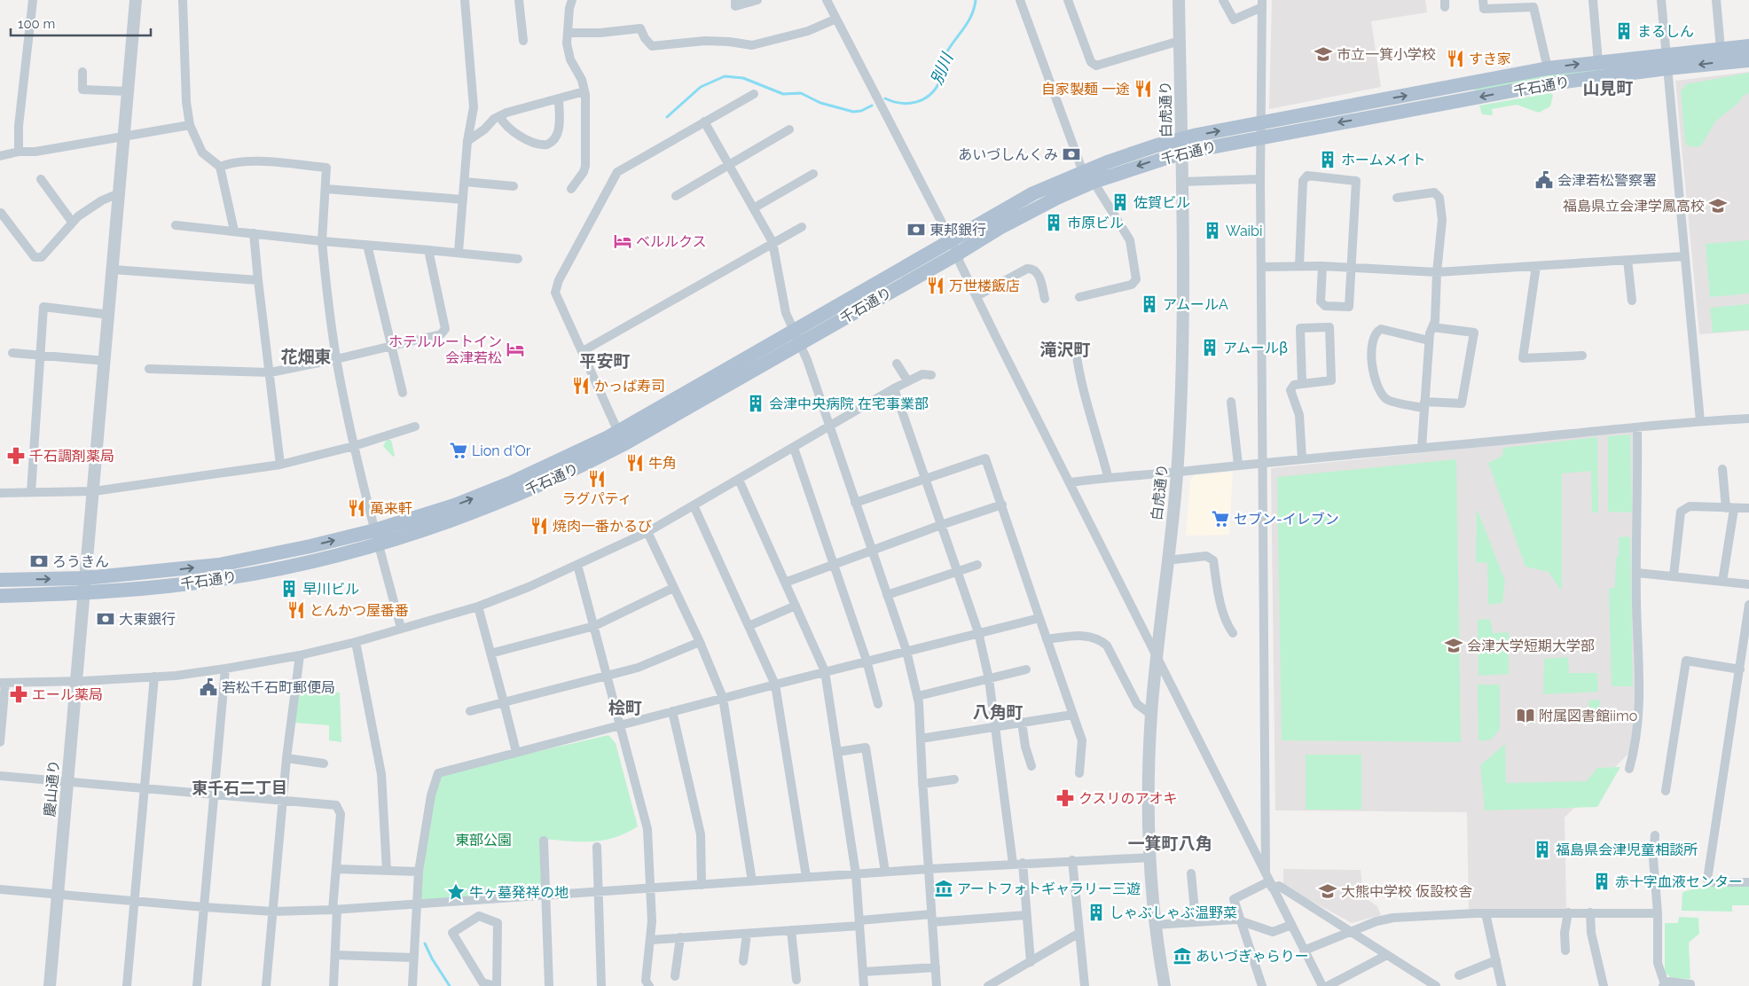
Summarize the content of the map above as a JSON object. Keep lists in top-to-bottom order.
{
  "streets": {
    "main road": ["千石通り"],
    "street": ["白虎通り", "慶山通り"]
  },
  "crossings": [
    ["千石通り", "白虎通り"],
    ["千石通り", "慶山通り"]
  ],
  "districts": [
    "山見町",
    "滝沢町",
    "花畑東",
    "平安町",
    "桧町",
    "八角町",
    "東千石二丁目",
    "一箕町八角"
  ],
  "water": ["別川"],
  "parks": ["東部公園"],
  "places": {
    "building": [
      "まるしん",
      "ホームメイト",
      "佐賀ビル",
      "市原ビル",
      "Waibi",
      "アムールA",
      "アムールβ",
      "会津中央病院 在宅事業部",
      "早川ビル",
      "福島県会津児童相談所",
      "赤十字血液センター",
      "しゃぶしゃぶ温野菜"
    ],
    "school or university": [
      "市立一箕小学校",
      "福島県立会津学鳳高校",
      "会津大学短期大学部",
      "大熊中学校 仮設校舎"
    ],
    "restaurant": [
      "すき家",
      "自家製麺 一途",
      "万世楼飯店",
      "かっぱ寿司",
      "牛角",
      "ラグパティ",
      "萬来軒",
      "焼肉一番かるび",
      "とんかつ屋番番"
    ],
    "bank": [
      "あいづしんくみ",
      "東邦銀行",
      "ろうきん",
      "大東銀行"
    ],
    "public building": ["会津若松警察署", "若松千石町郵便局"],
    "hotel": ["ベルルクス", "ホテルルートイン 会津若松"],
    "supermarket": ["Lion d'Or", "セブン-イレブン"],
    "pharmacy": ["千石調剤薬局", "エール薬局", "クスリのアオキ"],
    "library": ["附属図書館iimo"],
    "museum": ["アートフォトギャラリー三遊", "あいづぎゃらりー"],
    "place": ["牛ヶ墓発祥の地"]
  },
  "scale_bar": "100 m"
}
